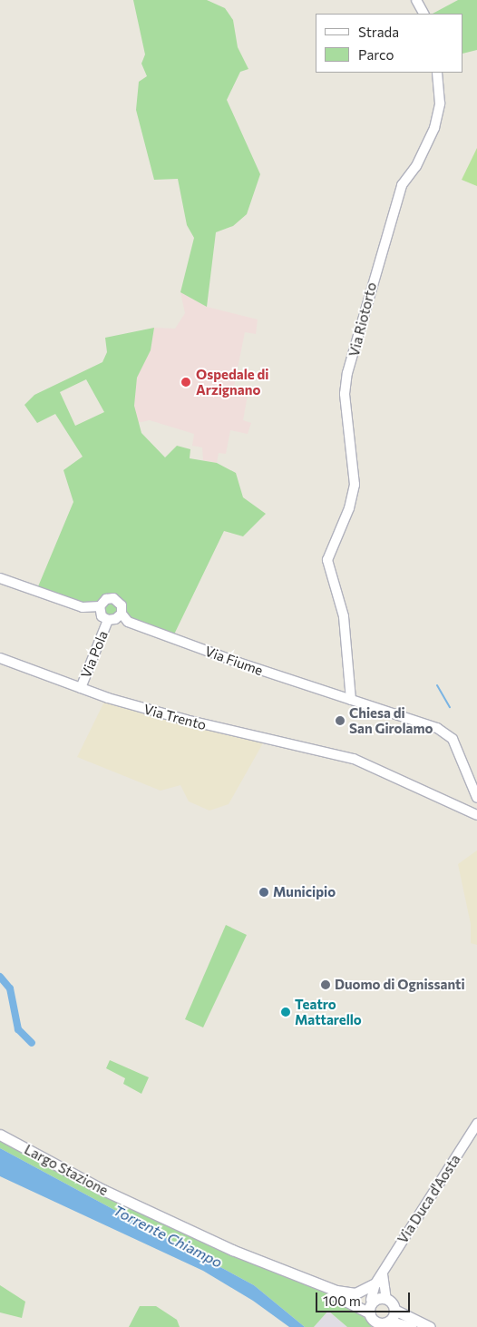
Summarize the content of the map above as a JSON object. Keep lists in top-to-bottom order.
{
  "streets": {
    "main road": ["Largo Stazione"],
    "street": [
      "Via Riotorto",
      "Via Pola",
      "Via Fiume",
      "Via Trento",
      "Via Duca d'Aosta"
    ]
  },
  "crossings": [
    ["Via Riotorto", "Via Fiume"],
    ["Via Pola", "Via Fiume"],
    ["Via Pola", "Via Trento"],
    ["Largo Stazione", "Via Duca d'Aosta"]
  ],
  "water": ["Torrente Chiampo"],
  "places": [
    "Ospedale di Arzignano",
    "Chiesa di San Girolamo",
    "Municipio",
    "Duomo di Ognissanti",
    "Teatro Mattarello"
  ],
  "legend": ["Strada", "Parco"],
  "scale_bar": "100 m"
}
